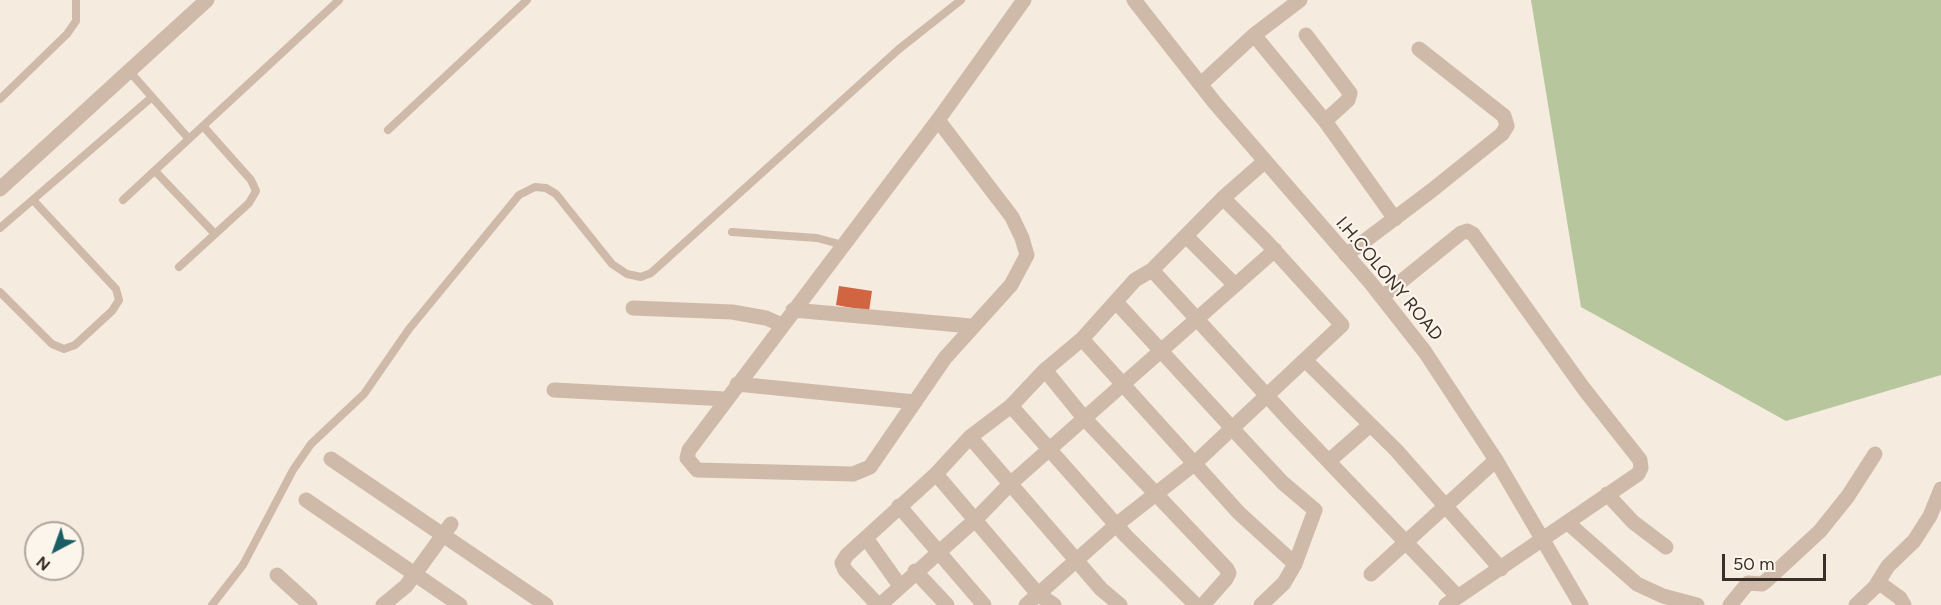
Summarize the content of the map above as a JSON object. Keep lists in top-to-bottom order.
{
  "streets": {
    "street": ["I.H.COLONY ROAD"]
  },
  "scale_bar": "50 m",
  "north": "bottom left"
}
